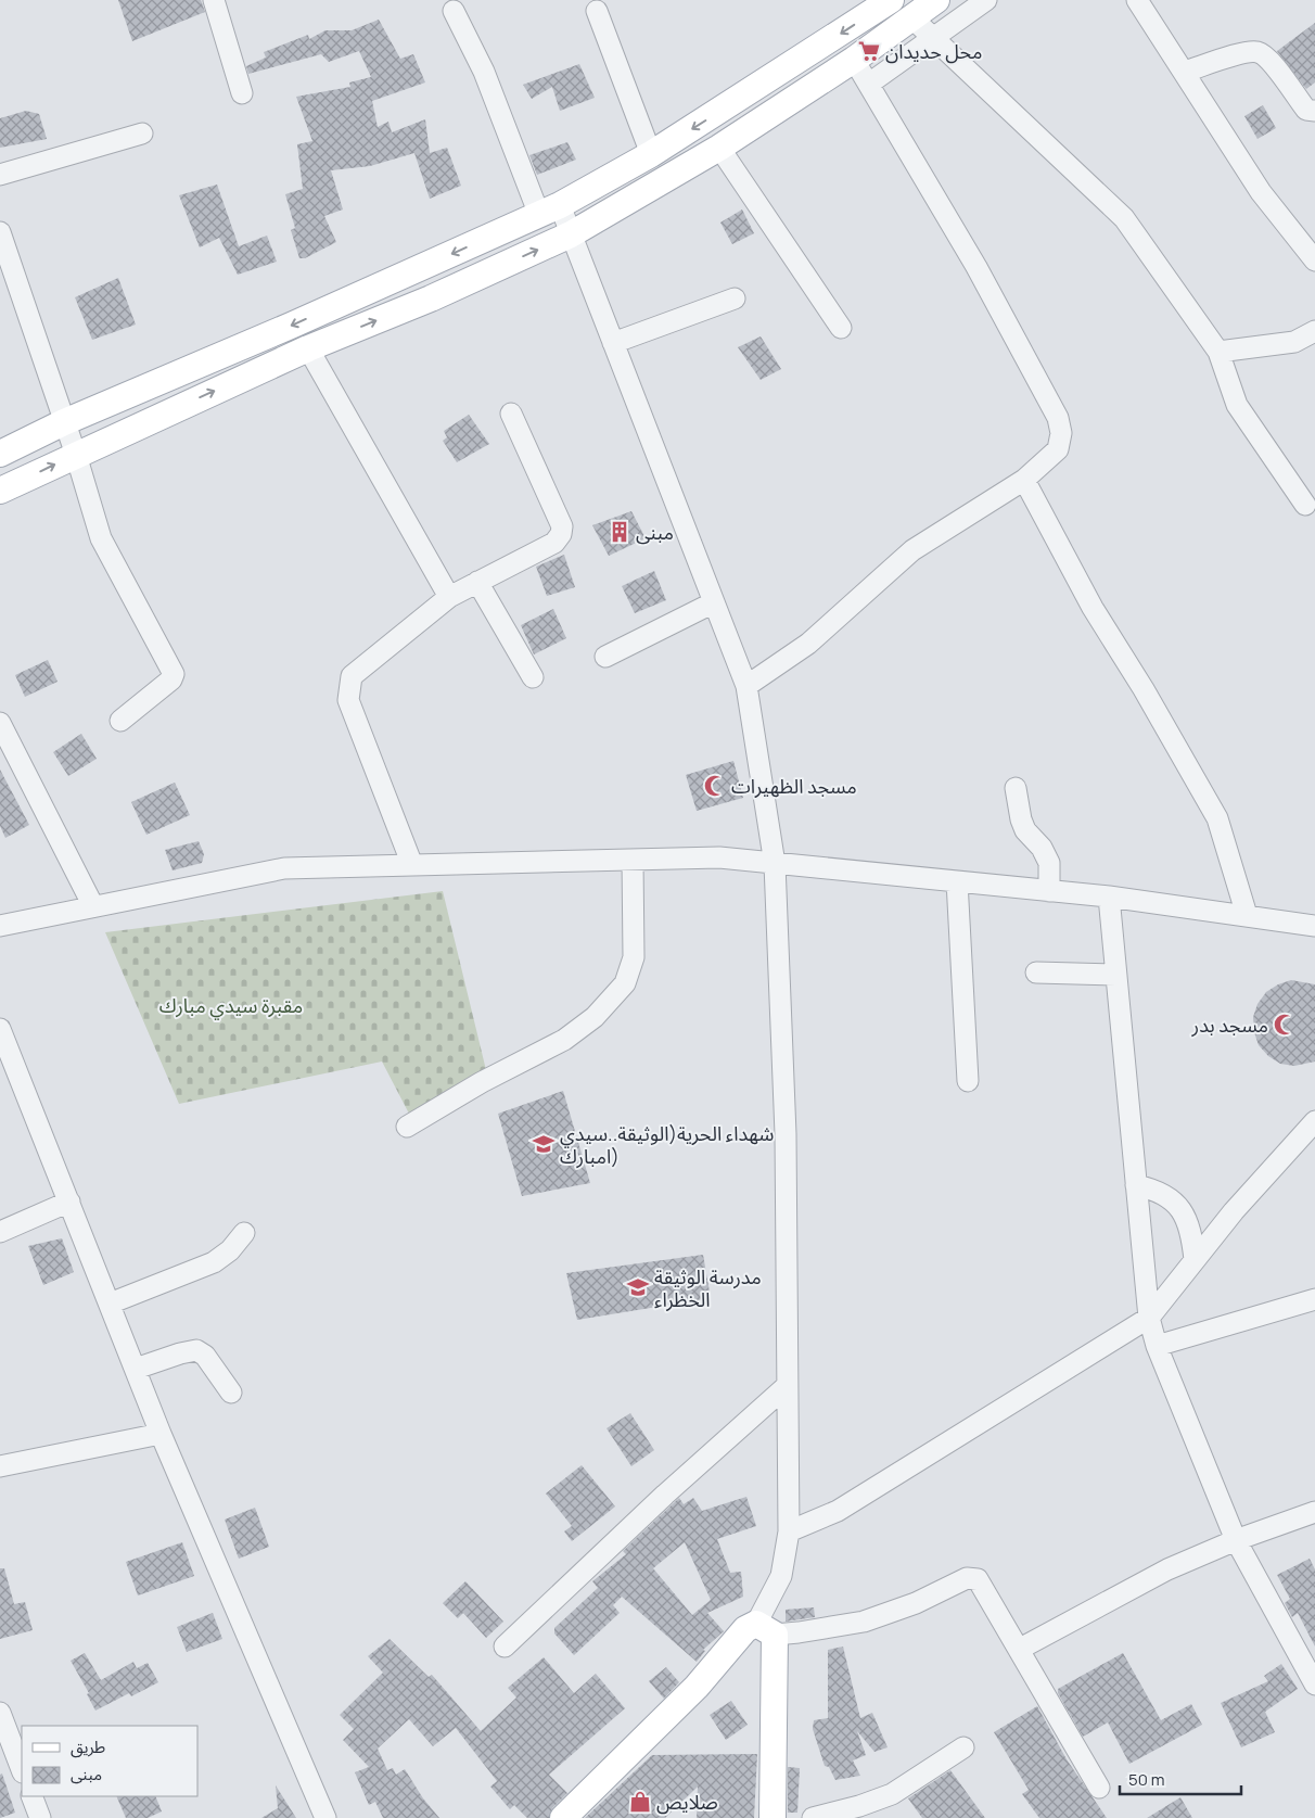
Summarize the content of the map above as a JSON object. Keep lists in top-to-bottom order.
{
  "parks": ["مقبرة سيدي مبارك"],
  "places": {
    "supermarket": ["محل حديدان"],
    "building": ["مبنى"],
    "mosque": ["مسجد الظهيرات", "مسجد بدر"],
    "school or university": ["شهداء الحرية(الوثيقة..سيدي امبارك)", "مدرسة الوثيقة الخظراء"],
    "shop": ["صلايص"]
  },
  "legend": ["طريق", "مبنى"],
  "scale_bar": "50 m"
}
